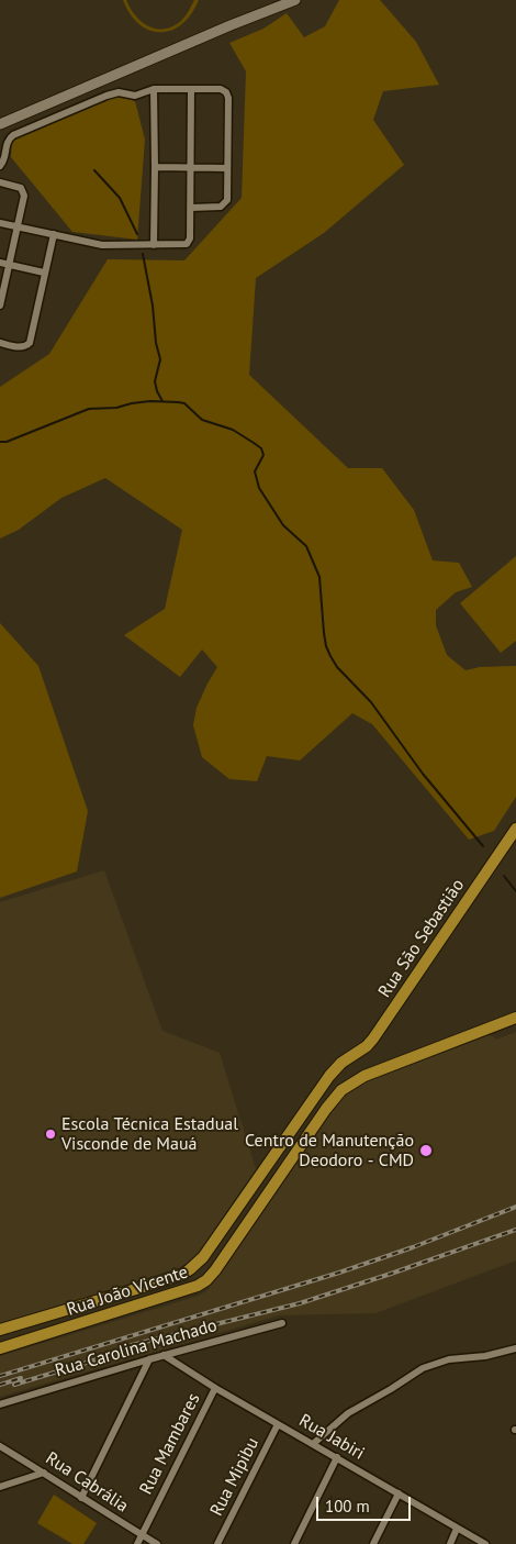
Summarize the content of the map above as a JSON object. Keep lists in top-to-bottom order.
{
  "streets": {
    "main road": ["Rua São Sebastião", "Rua João Vicente"],
    "street": [
      "Rua Carolina Machado",
      "Rua Jabiri",
      "Rua Mambares",
      "Rua Mipibu",
      "Rua Cabrália"
    ]
  },
  "crossings": [
    ["Rua São Sebastião", "Rua João Vicente"],
    ["Rua Carolina Machado", "Rua Jabiri"],
    ["Rua Jabiri", "Rua Mambares"],
    ["Rua Jabiri", "Rua Mipibu"],
    ["Rua Mambares", "Rua Cabrália"]
  ],
  "places": ["Escola Técnica Estadual Visconde de Mauá", "Centro de Manutenção Deodoro - CMD"],
  "scale_bar": "100 m"
}
